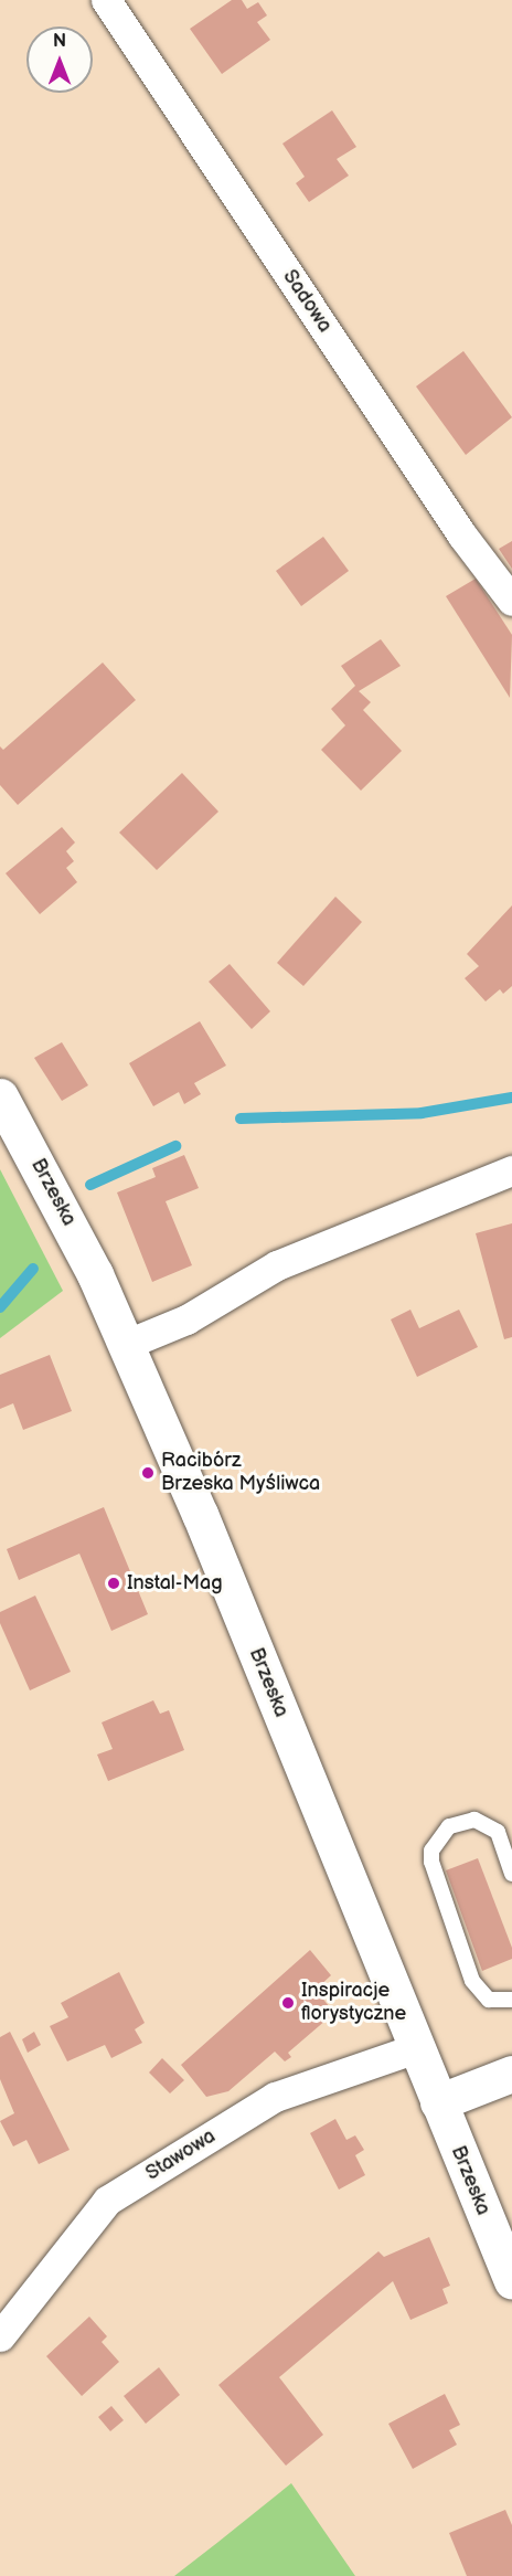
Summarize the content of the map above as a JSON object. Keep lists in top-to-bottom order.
{
  "streets": {
    "street": ["Sadowa", "Brzeska", "Stawowa"]
  },
  "crossings": [
    ["Brzeska", "Stawowa"]
  ],
  "places": ["Racibórz Brzeska Myśliwca", "Instal-Mag", "Inspiracje florystyczne"],
  "north": "top"
}
